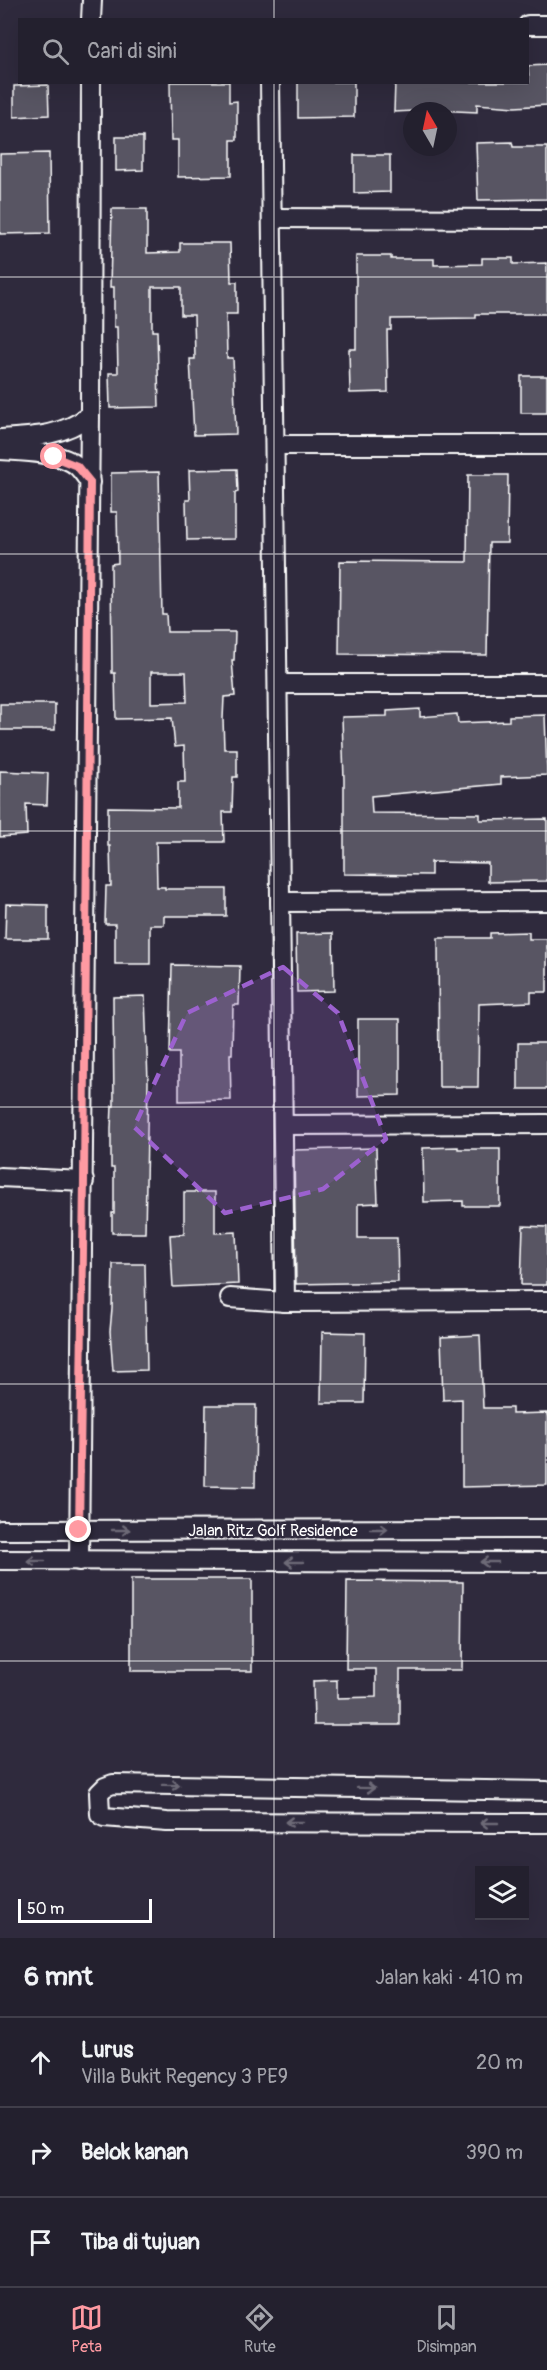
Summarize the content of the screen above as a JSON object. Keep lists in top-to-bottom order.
{
  "streets": {
    "street": ["Jalan Ritz Golf Residence"]
  },
  "scale_bar": "50 m",
  "north": "top",
  "page": {
    "search": "Cari di sini",
    "scale": "50 m",
    "heading": ["6 mnt", "Jalan kaki · 410 m"],
    "list": [
      ["Lurus", "Villa Bukit Regency 3 PE9", "20 m"],
      ["Belok kanan", "390 m"],
      "Tiba di tujuan"
    ],
    "nav": ["Peta", "Rute", "Disimpan"]
  }
}
